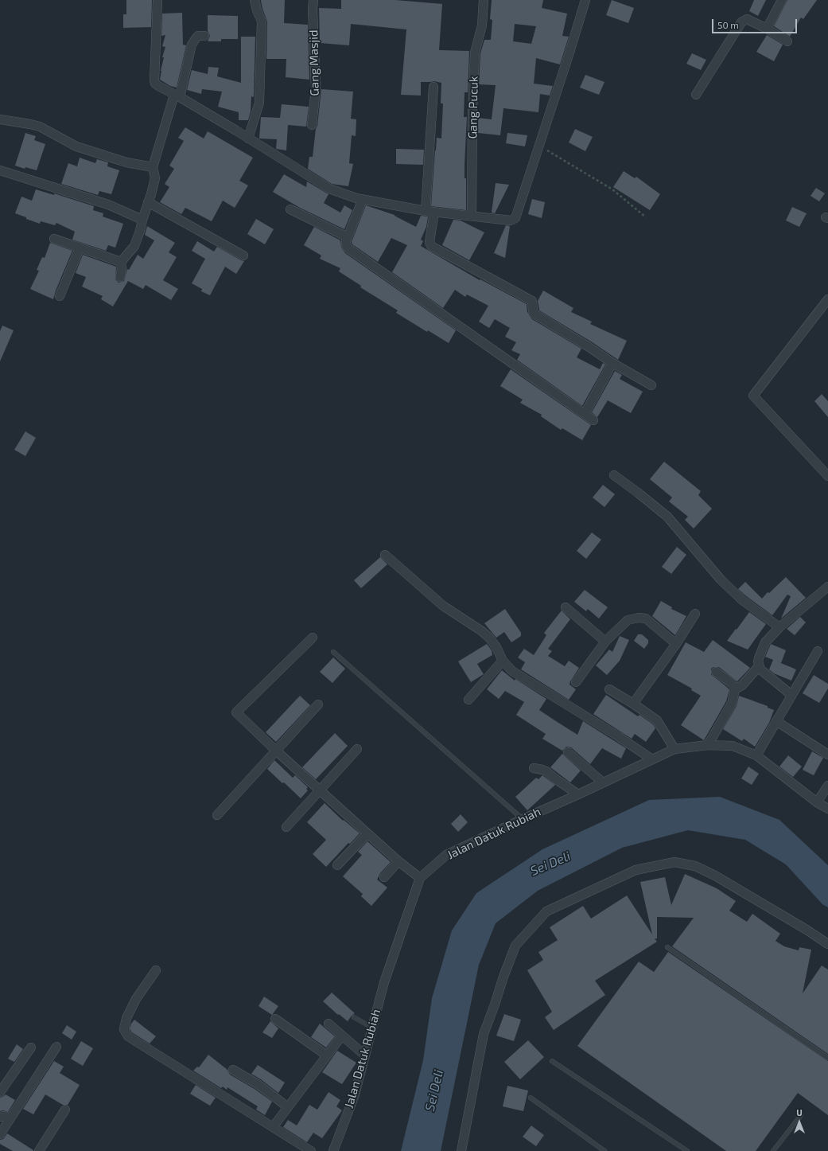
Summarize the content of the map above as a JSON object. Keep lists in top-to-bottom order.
{
  "streets": {
    "street": ["Gang Masjid", "Gang Pucuk", "Jalan Datuk Rubiah"]
  },
  "water": ["Sei Deli"],
  "scale_bar": "50 m",
  "north": "top"
}
